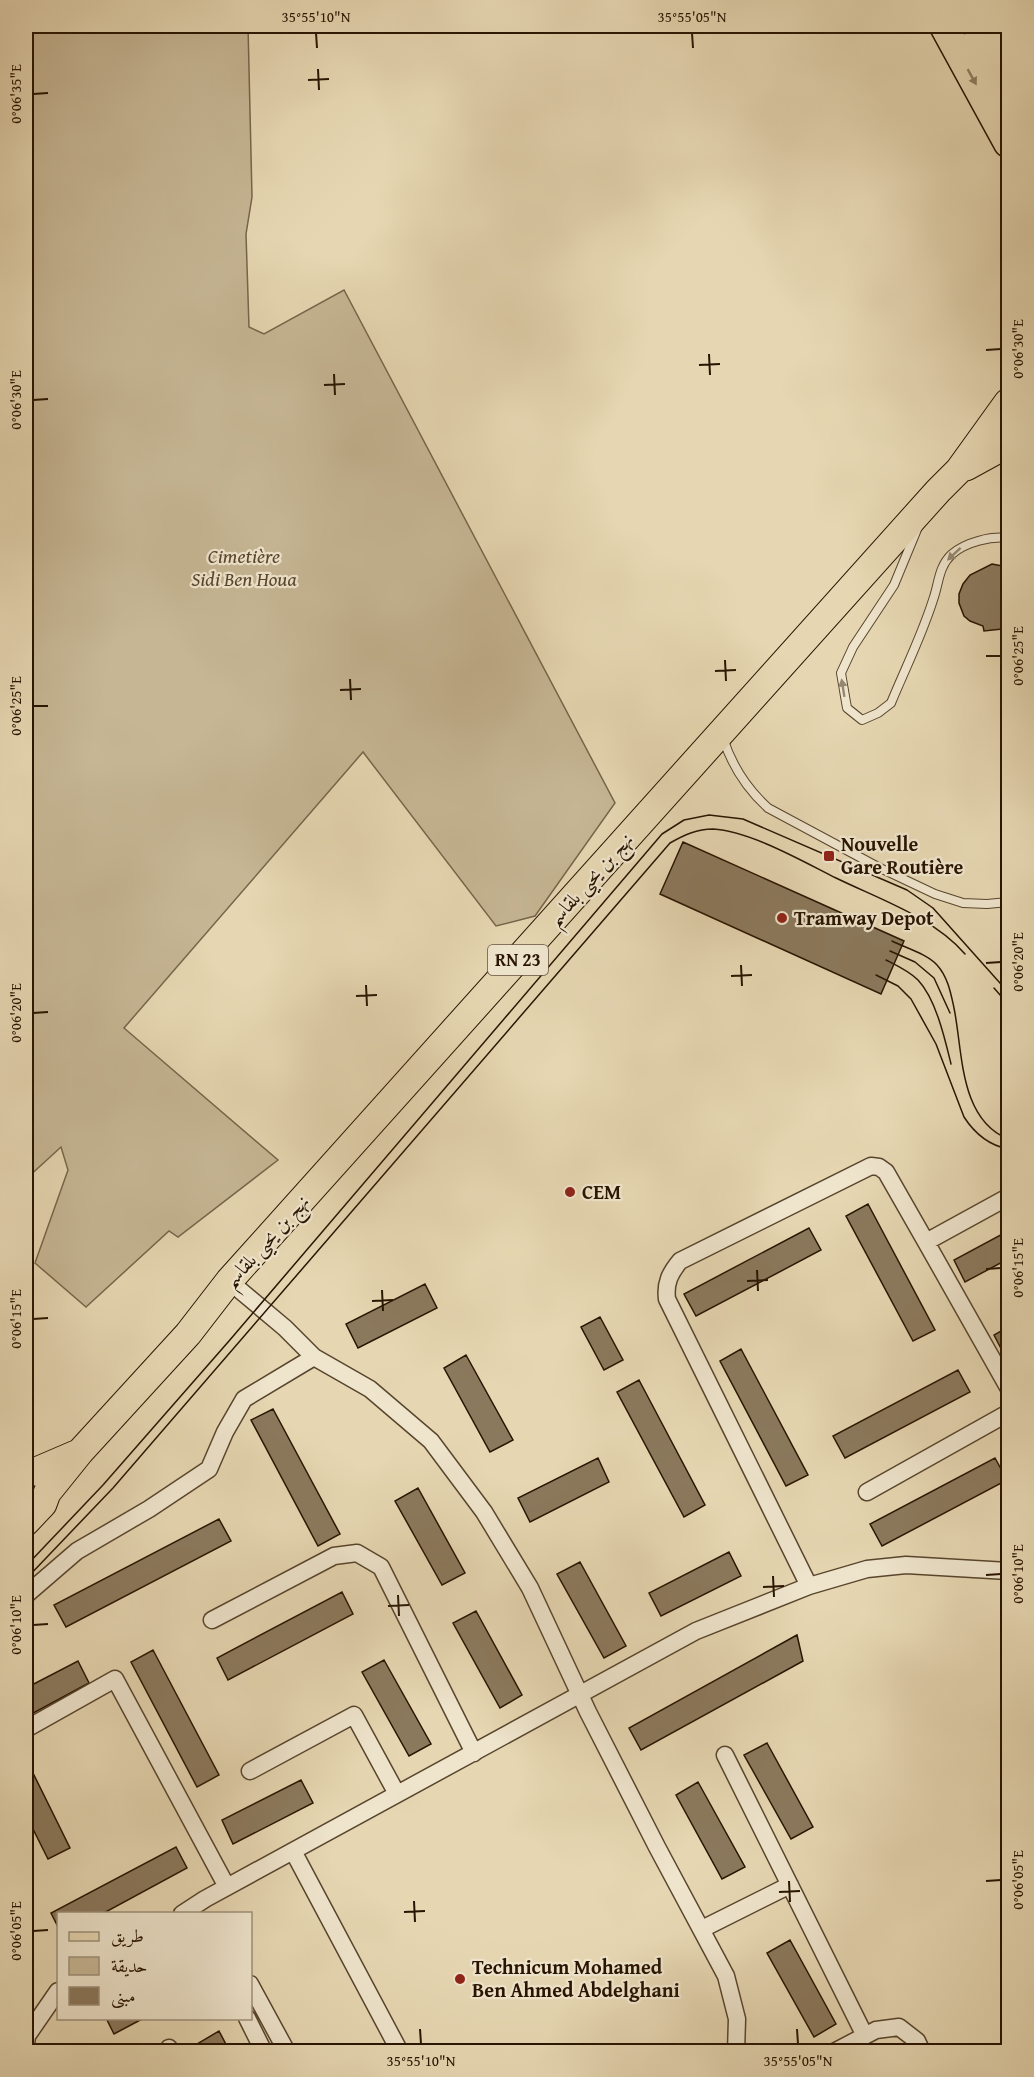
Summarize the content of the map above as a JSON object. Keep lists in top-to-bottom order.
{
  "streets": {
    "main road": ["نهج بن يحيى بلقاسم", "RN 23"]
  },
  "parks": ["Cimetière Sidi Ben Houa"],
  "places": {
    "transit": ["Nouvelle Gare Routière"],
    "other": ["Tramway Depot", "CEM", "Technicum Mohamed Ben Ahmed Abdelghani"]
  },
  "legend": ["طريق", "حديقة", "مبنى"],
  "coordinates": [
    "35°55'10\"N",
    "35°55'05\"N",
    "0°06'35\"E",
    "0°06'30\"E",
    "0°06'25\"E",
    "0°06'20\"E",
    "0°06'15\"E",
    "0°06'10\"E",
    "0°06'05\"E"
  ]
}
